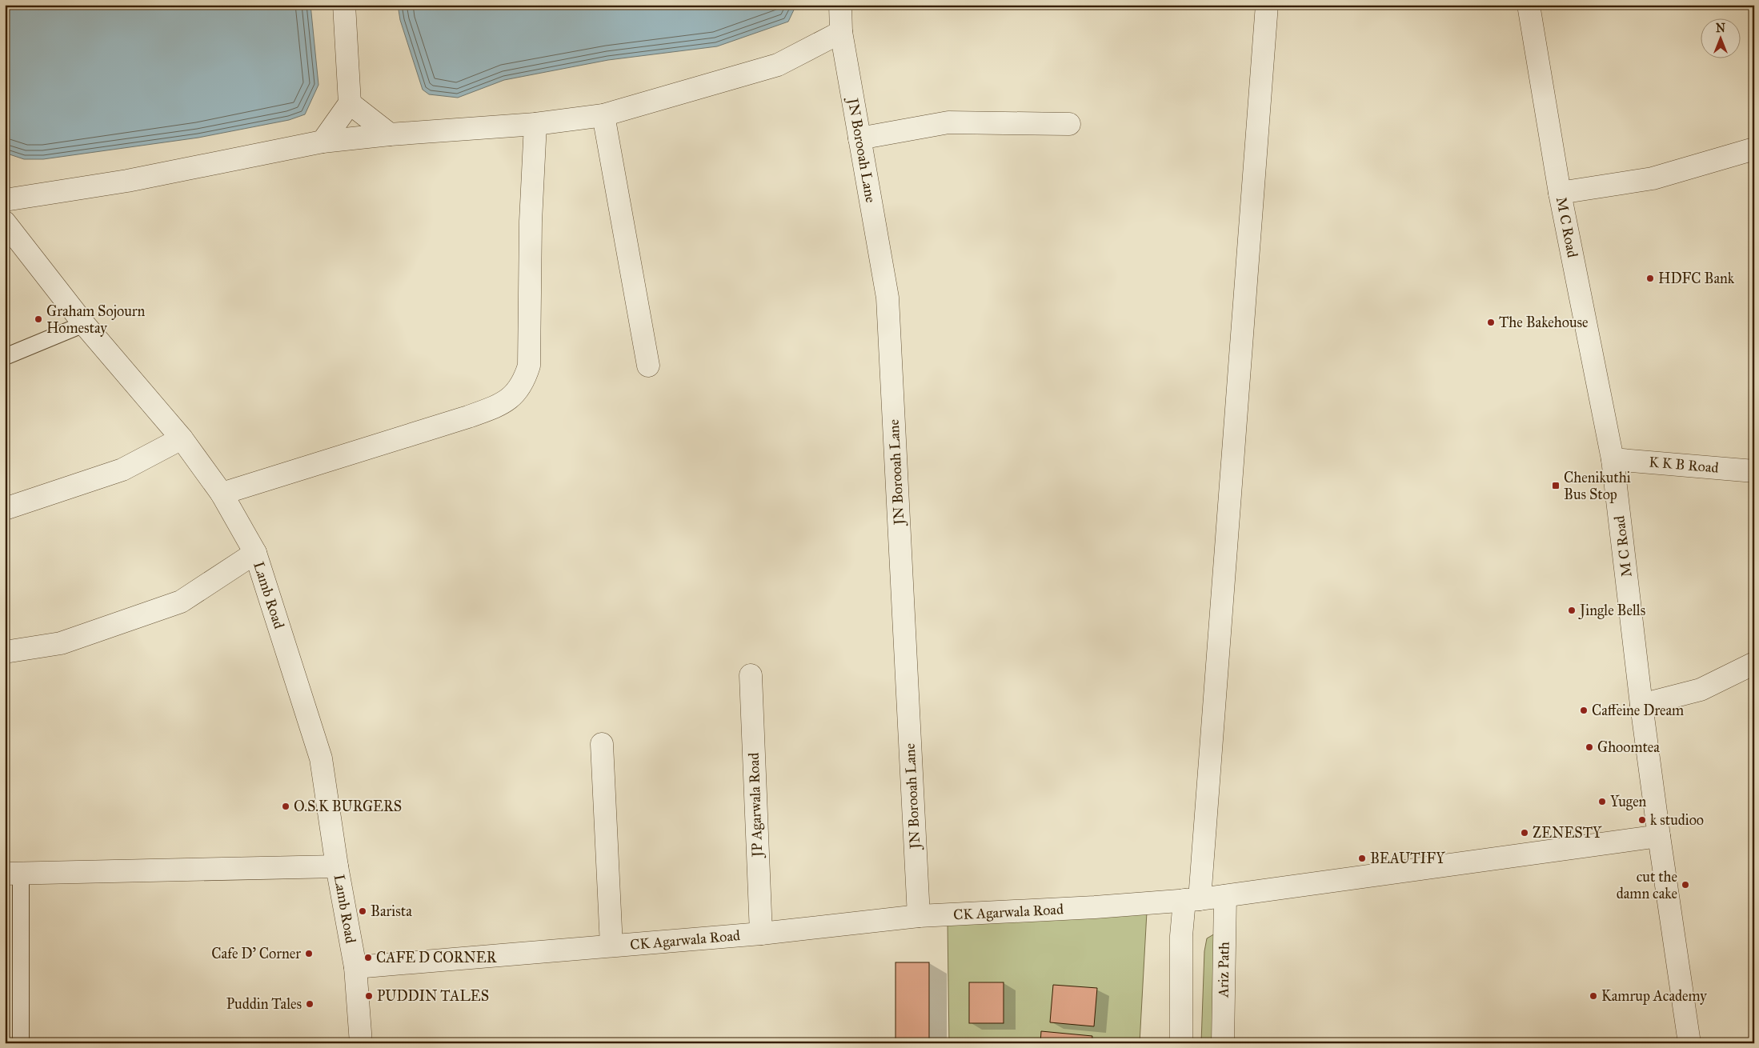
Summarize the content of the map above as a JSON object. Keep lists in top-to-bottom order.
{
  "streets": {
    "street": [
      "JN Borooah Lane",
      "M C Road",
      "K K B Road",
      "Lamb Road",
      "JP Agarwala Road",
      "CK Agarwala Road",
      "Ariz Path"
    ]
  },
  "crossings": [
    ["JN Borooah Lane", "CK Agarwala Road"],
    ["M C Road", "K K B Road"],
    ["M C Road", "CK Agarwala Road"],
    ["Lamb Road", "CK Agarwala Road"],
    ["JP Agarwala Road", "CK Agarwala Road"],
    ["CK Agarwala Road", "Ariz Path"]
  ],
  "places": {
    "other": [
      "HDFC Bank",
      "Graham Sojourn Homestay",
      "The Bakehouse",
      "Jingle Bells",
      "Caffeine Dream",
      "Ghoomtea",
      "Yugen",
      "O.S.K BURGERS",
      "k studioo",
      "ZENESTY",
      "BEAUTIFY",
      "cut the damn cake",
      "Barista",
      "Cafe D' Corner",
      "CAFE D CORNER",
      "PUDDIN TALES",
      "Kamrup Academy",
      "Puddin Tales"
    ],
    "transit": ["Chenikuthi Bus Stop"]
  },
  "north": "top"
}
